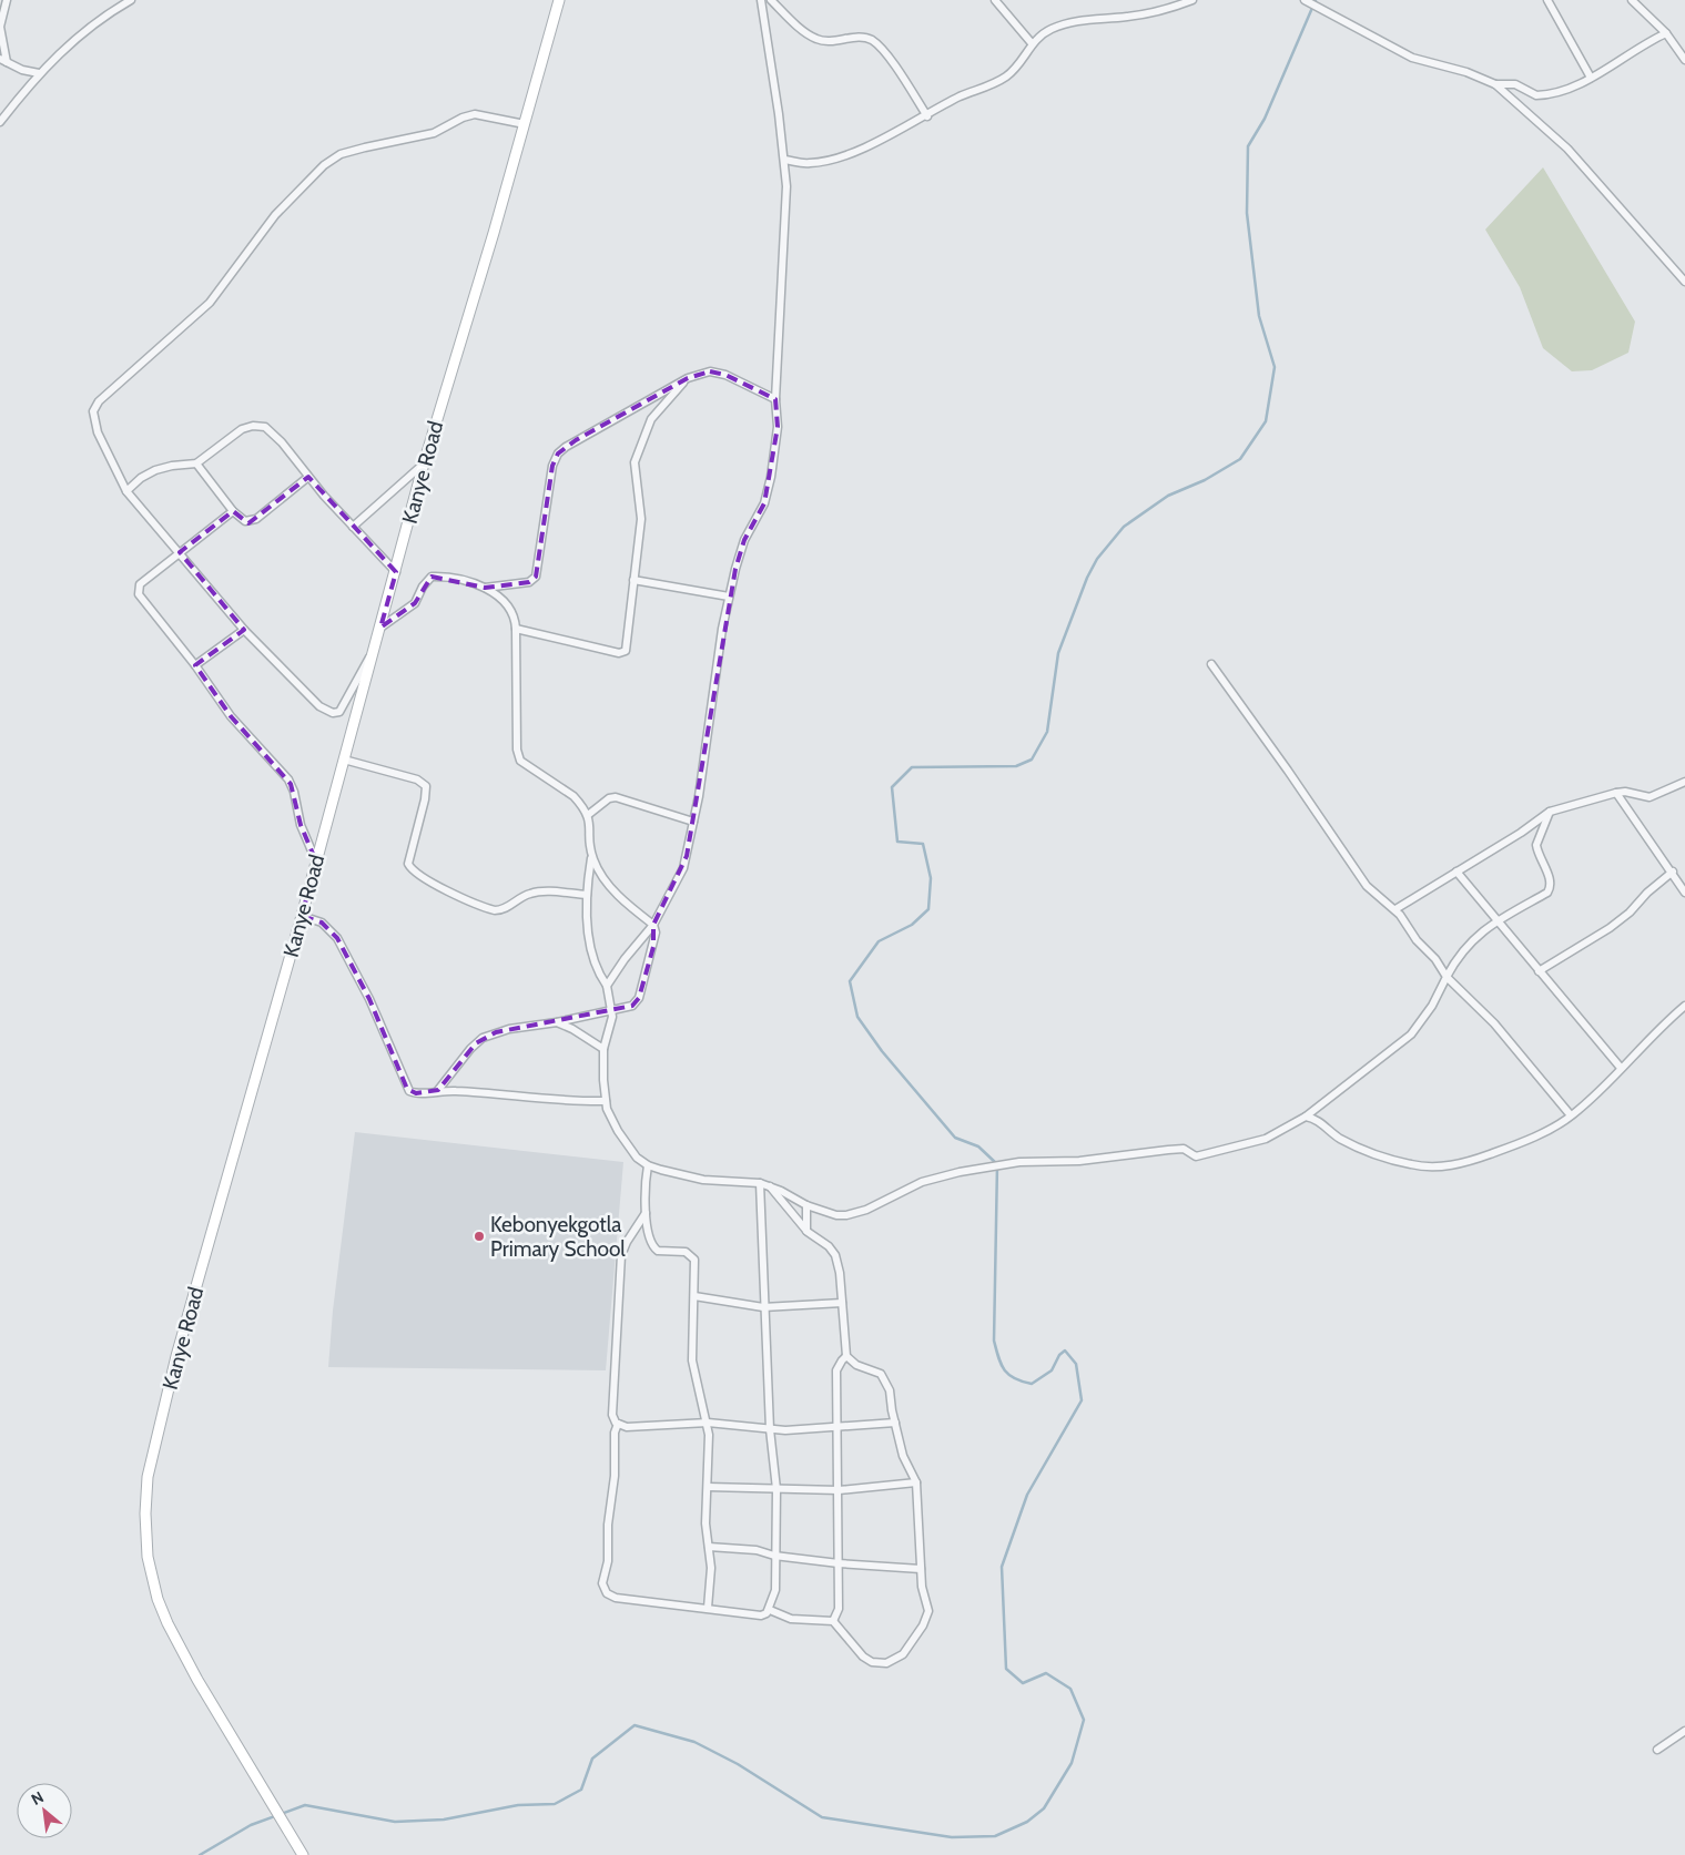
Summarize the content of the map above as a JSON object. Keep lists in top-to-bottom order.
{
  "streets": {
    "main road": ["Kanye Road"]
  },
  "places": ["Kebonyekgotla Primary School"],
  "north": "top left"
}
